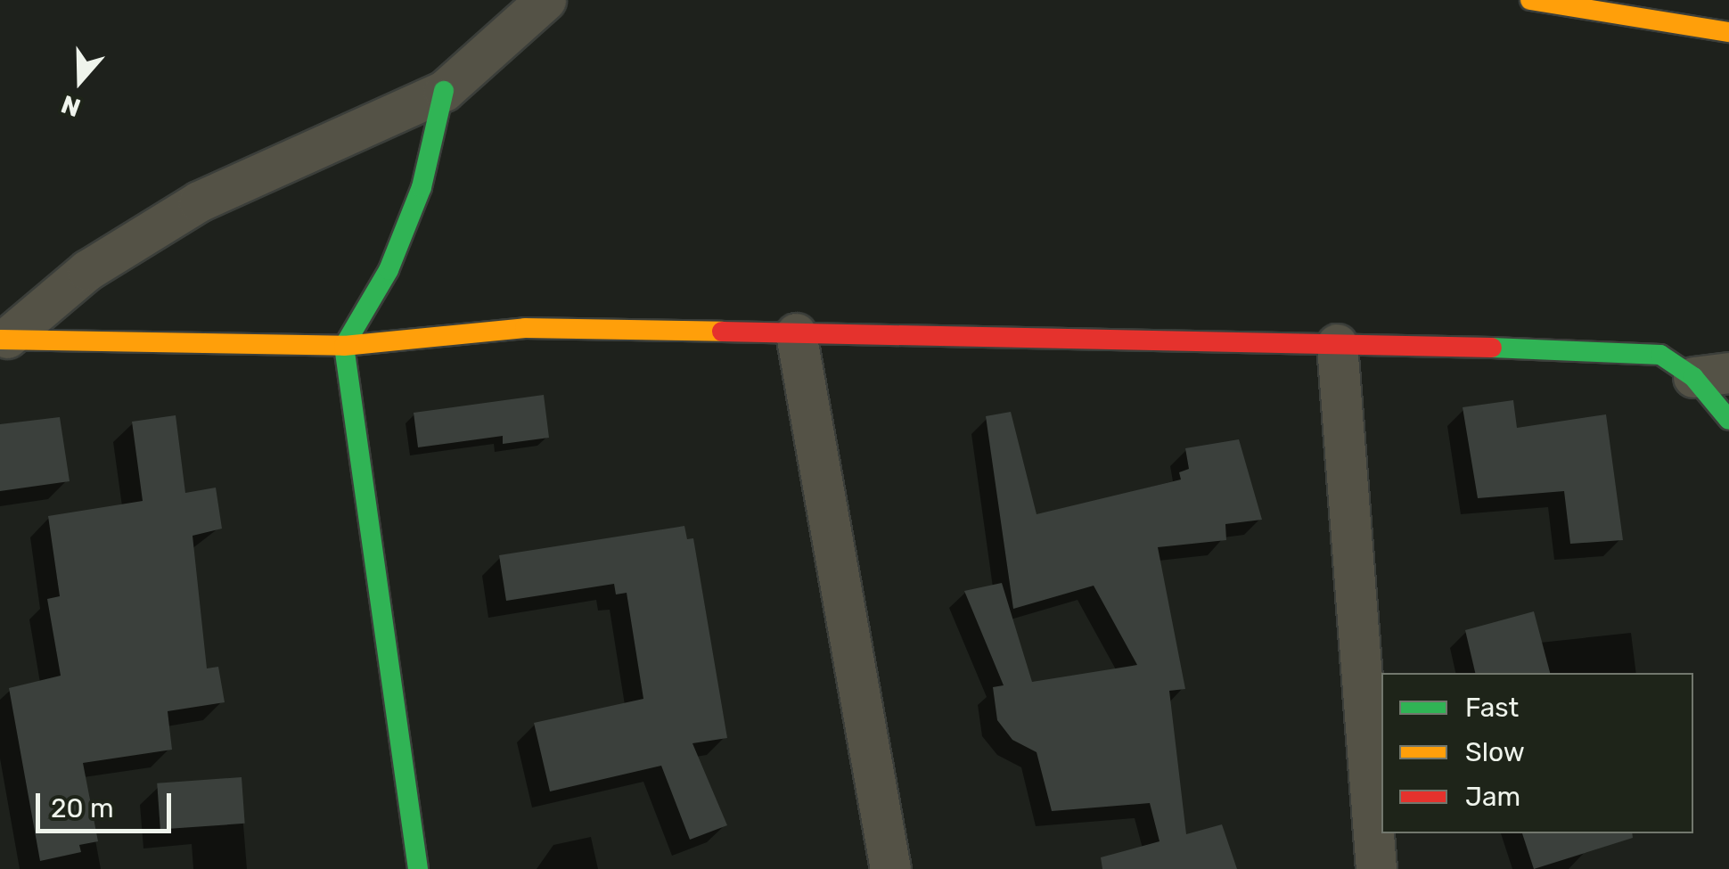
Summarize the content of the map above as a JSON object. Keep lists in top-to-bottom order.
{
  "legend": ["Fast", "Slow", "Jam"],
  "scale_bar": "20 m",
  "north": "bottom"
}
